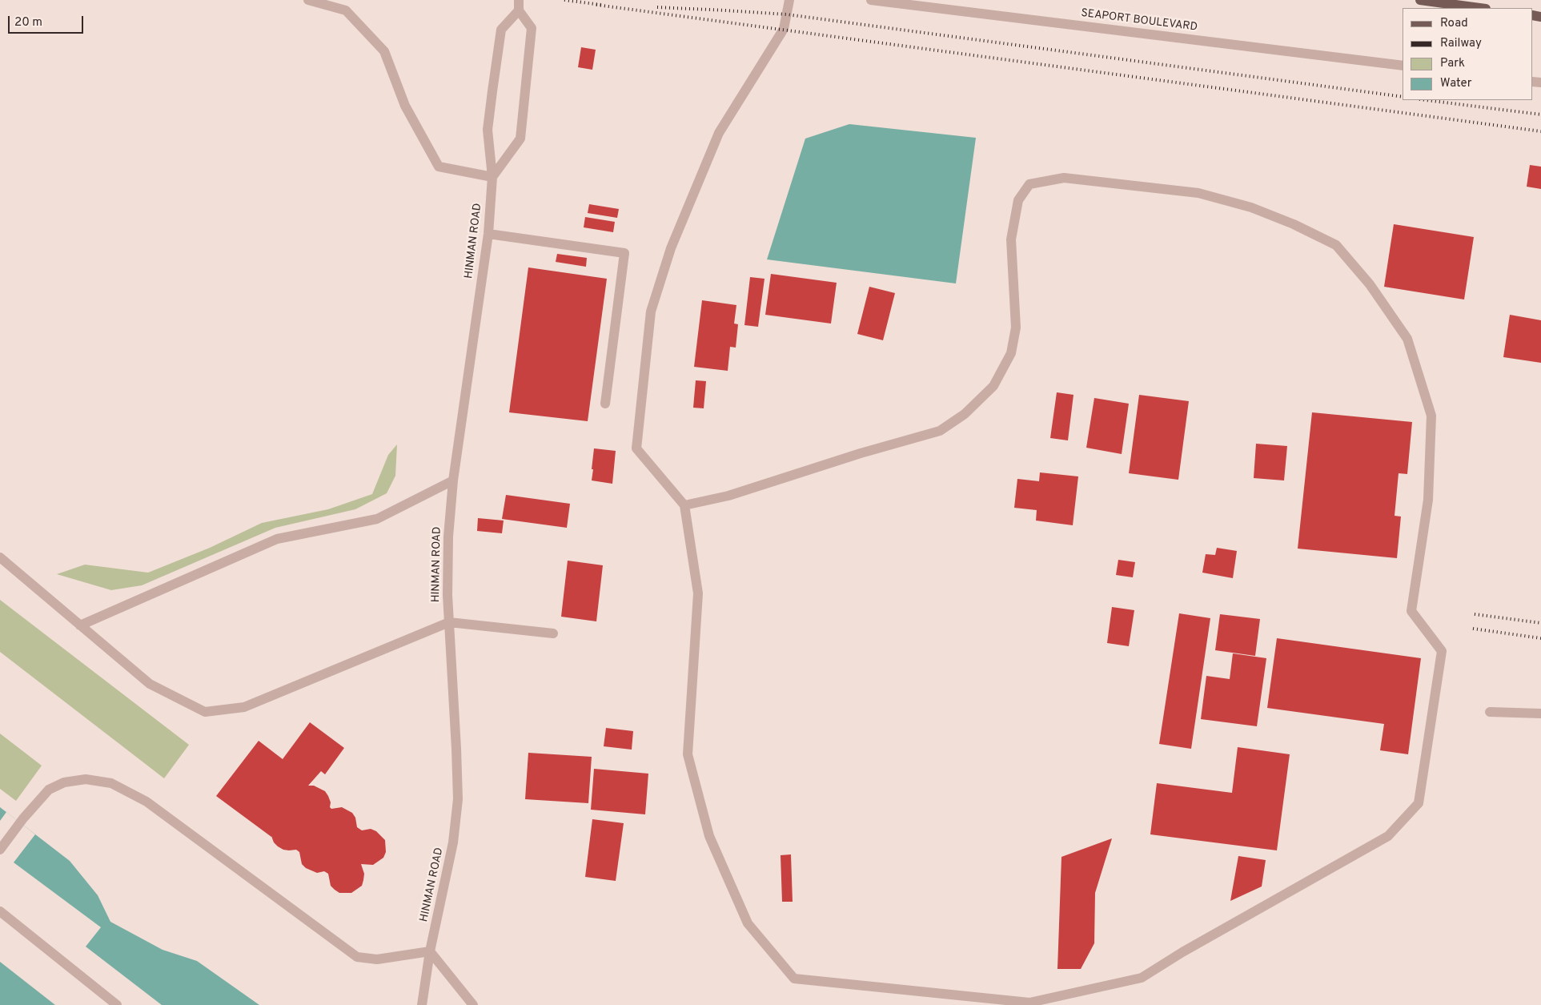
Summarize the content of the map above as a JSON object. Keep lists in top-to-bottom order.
{
  "streets": {
    "street": ["SEAPORT BOULEVARD", "HINMAN ROAD"]
  },
  "legend": [
    "Road",
    "Railway",
    "Park",
    "Water"
  ],
  "scale_bar": "20 m"
}
